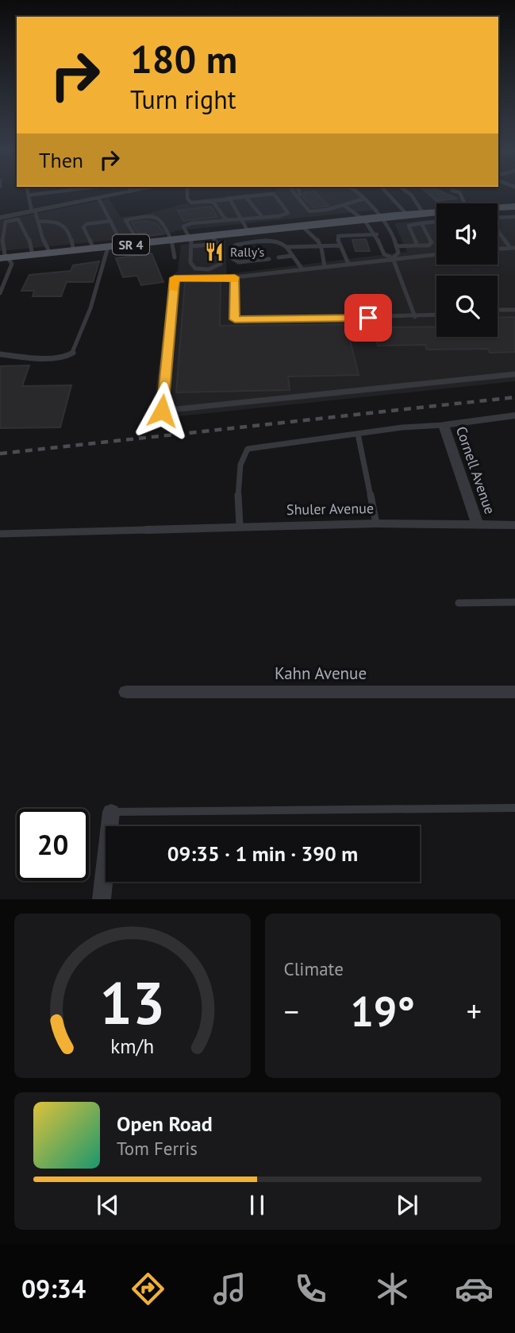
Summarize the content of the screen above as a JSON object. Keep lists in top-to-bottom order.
{
  "streets": {
    "main road": ["SR 4"],
    "street": ["Cornell Avenue", "Shuler Avenue", "Kahn Avenue"]
  },
  "crossings": [
    ["Cornell Avenue", "Shuler Avenue"]
  ],
  "places": {
    "restaurant": ["Rally's"]
  },
  "page": {
    "turn": ["180 m", "Turn right"],
    "then": "Then",
    "limit": "20",
    "trip": "09:35 · 1 min · 390 m",
    "tile": "Climate",
    "heat": ["−", "19°", "+"],
    "song": ["Open Road", "Tom Ferris"],
    "tabs": "09:34",
    "gauge": ["13", "km/h"]
  }
}
